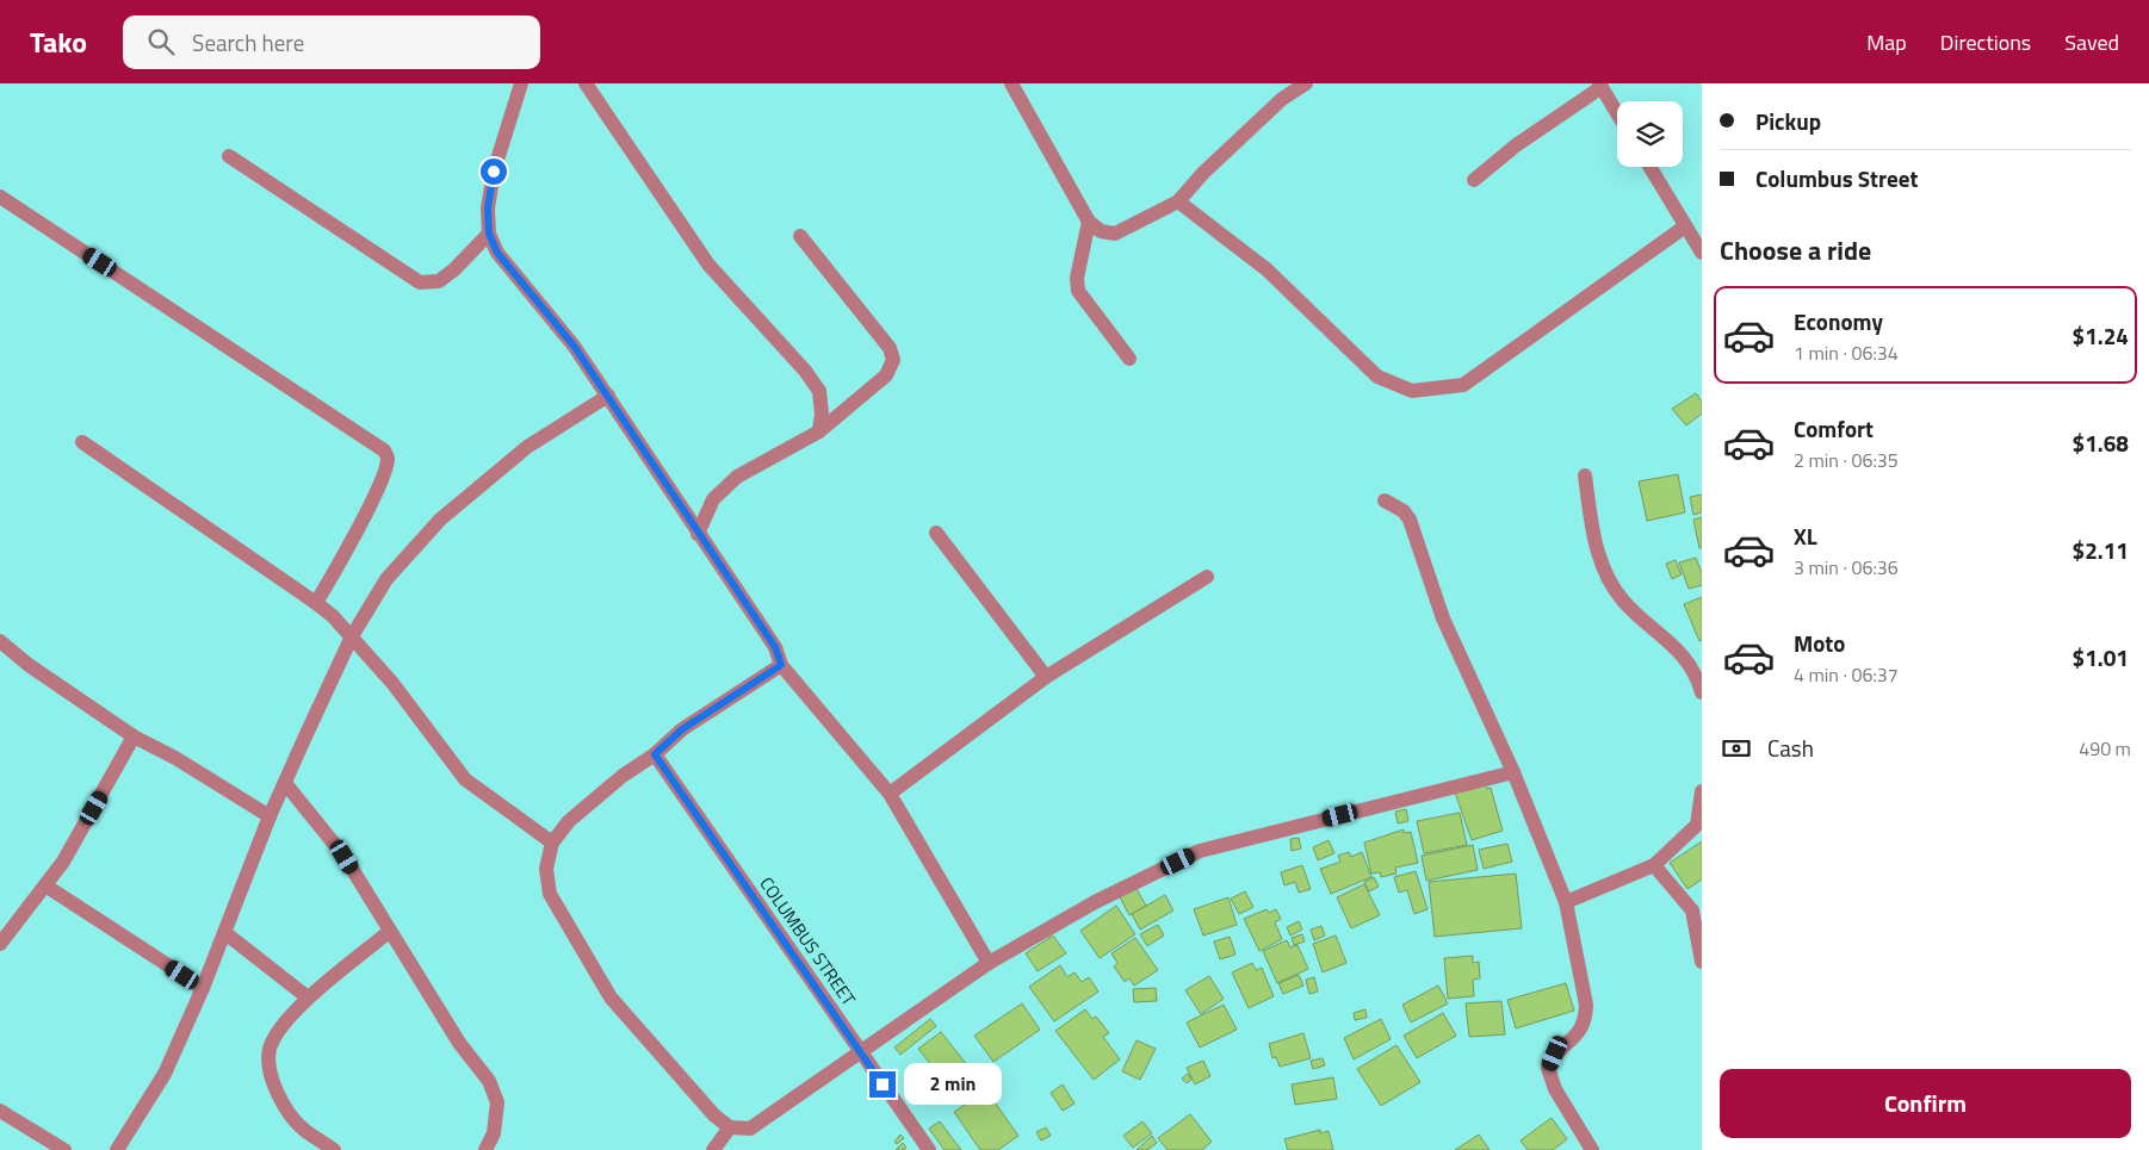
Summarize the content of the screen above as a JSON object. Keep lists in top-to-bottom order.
{
  "streets": {
    "street": ["COLUMBUS STREET"]
  },
  "page": {
    "header": "Tako",
    "search": "Search here",
    "nav": ["Map", "Directions", "Saved"],
    "banner": ["Pickup", "Columbus Street"],
    "heading": "Choose a ride",
    "list": [
      {
        "name": "Economy",
        "note": "1 min · 06:34",
        "value": "$1.24"
      },
      {
        "name": "Comfort",
        "note": "2 min · 06:35",
        "value": "$1.68"
      },
      {
        "name": "XL",
        "note": "3 min · 06:36",
        "value": "$2.11"
      },
      {
        "name": "Moto",
        "note": "4 min · 06:37",
        "value": "$1.01"
      }
    ],
    "pay": ["Cash", "490 m"],
    "buttons": "Confirm",
    "bubble": "2 min"
  }
}
